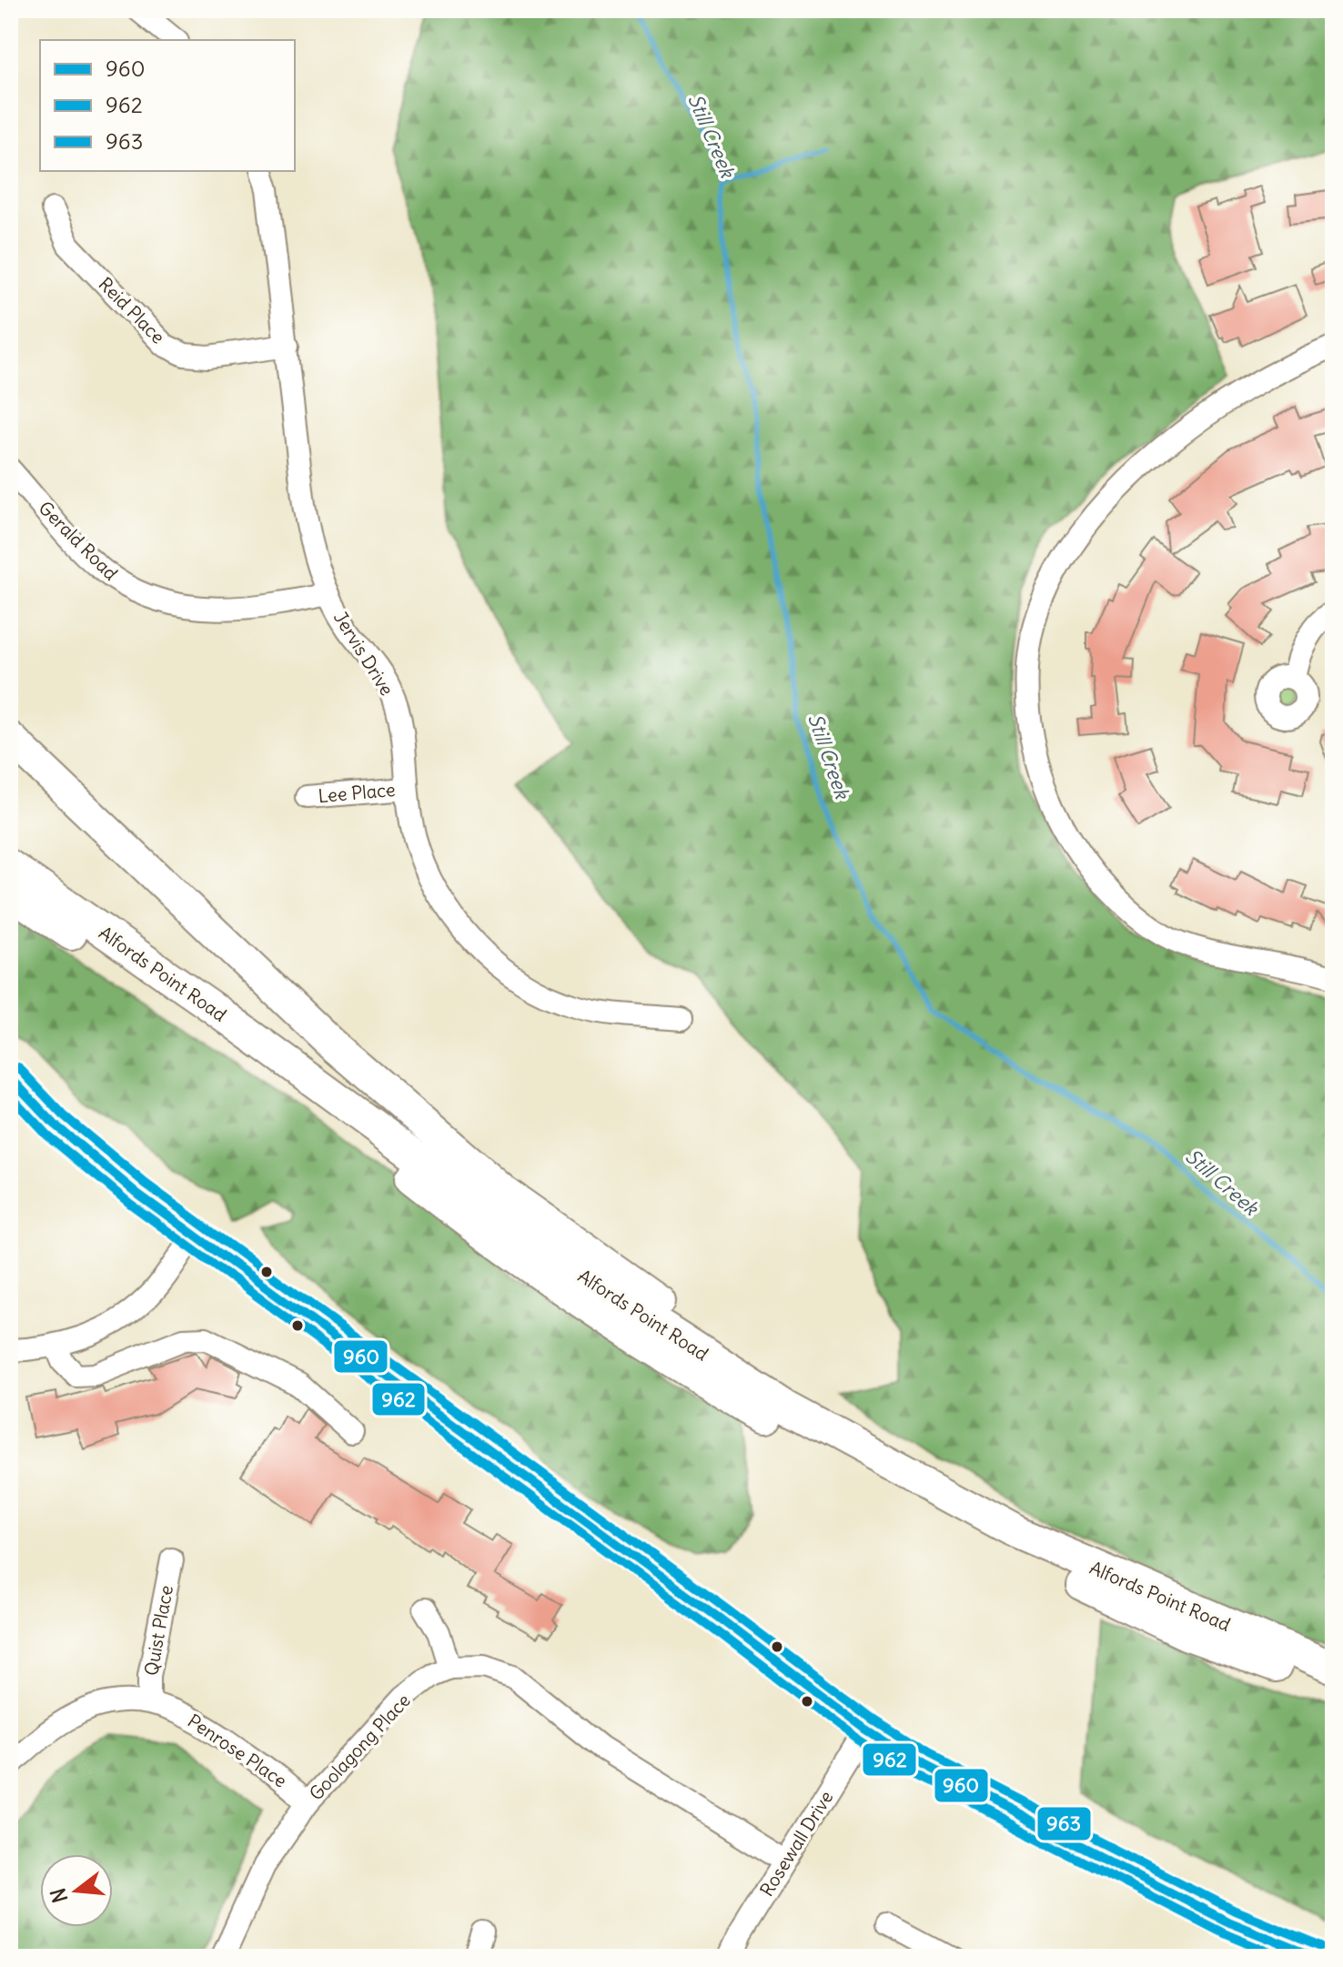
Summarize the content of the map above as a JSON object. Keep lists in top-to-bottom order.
{
  "streets": {
    "highway": ["Alfords Point Road"],
    "street": [
      "Reid Place",
      "Gerald Road",
      "Jervis Drive",
      "Lee Place",
      "Quist Place",
      "Goolagong Place",
      "Penrose Place",
      "Rosewall Drive"
    ]
  },
  "crossings": [
    ["Reid Place", "Jervis Drive"],
    ["Gerald Road", "Jervis Drive"],
    ["Jervis Drive", "Lee Place"],
    ["Quist Place", "Penrose Place"],
    ["Goolagong Place", "Penrose Place"],
    ["Goolagong Place", "Rosewall Drive"]
  ],
  "water": ["Still Creek"],
  "lines": ["transit line 963", "transit line 960", "transit line 962"],
  "legend": ["960", "962", "963"],
  "north": "left"
}
